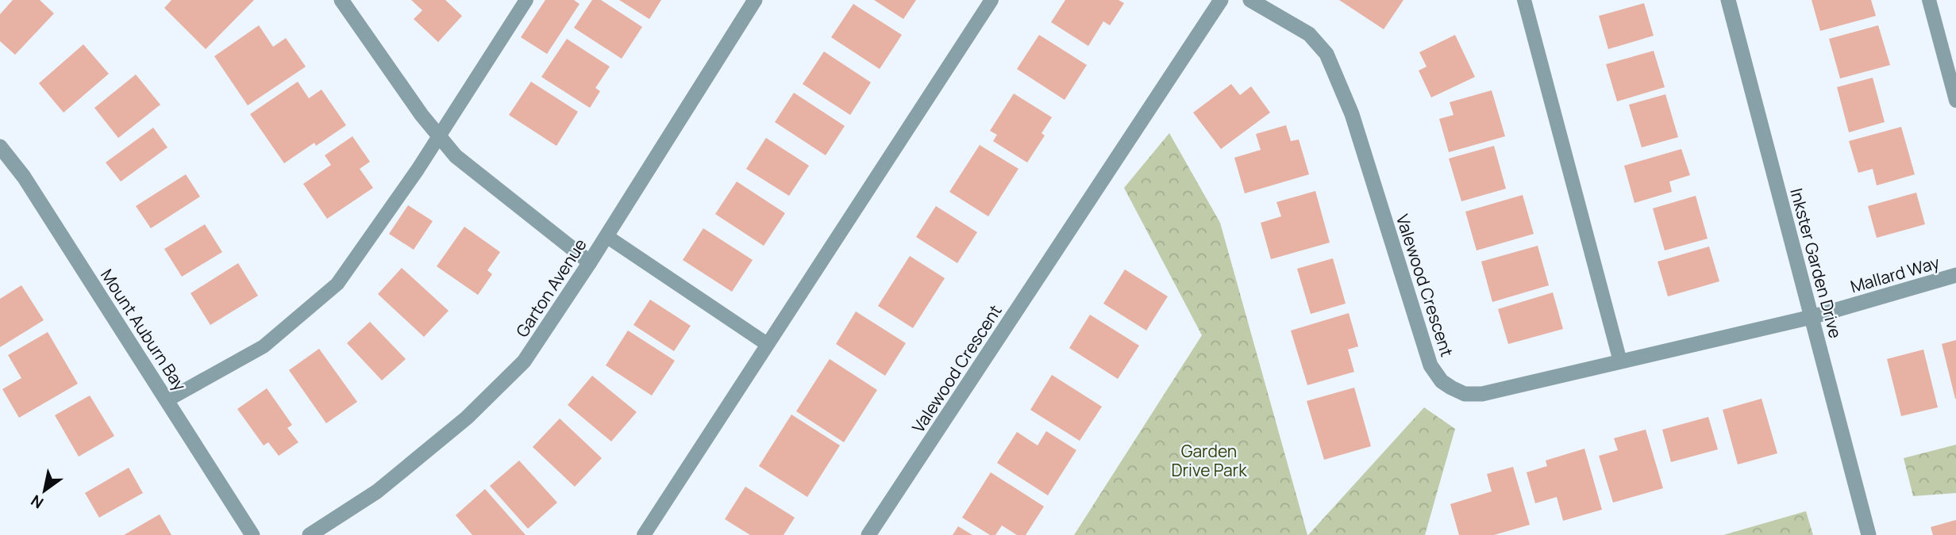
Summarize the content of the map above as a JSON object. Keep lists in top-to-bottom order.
{
  "streets": {
    "street": [
      "Inkster Garden Drive",
      "Mallard Way",
      "Valewood Crescent",
      "Garton Avenue",
      "Mount Auburn Bay"
    ]
  },
  "crossings": [
    ["Inkster Garden Drive", "Mallard Way"],
    ["Inkster Garden Drive", "Valewood Crescent"],
    ["Mallard Way", "Valewood Crescent"]
  ],
  "parks": ["Garden Drive Park"],
  "north": "bottom left"
}
